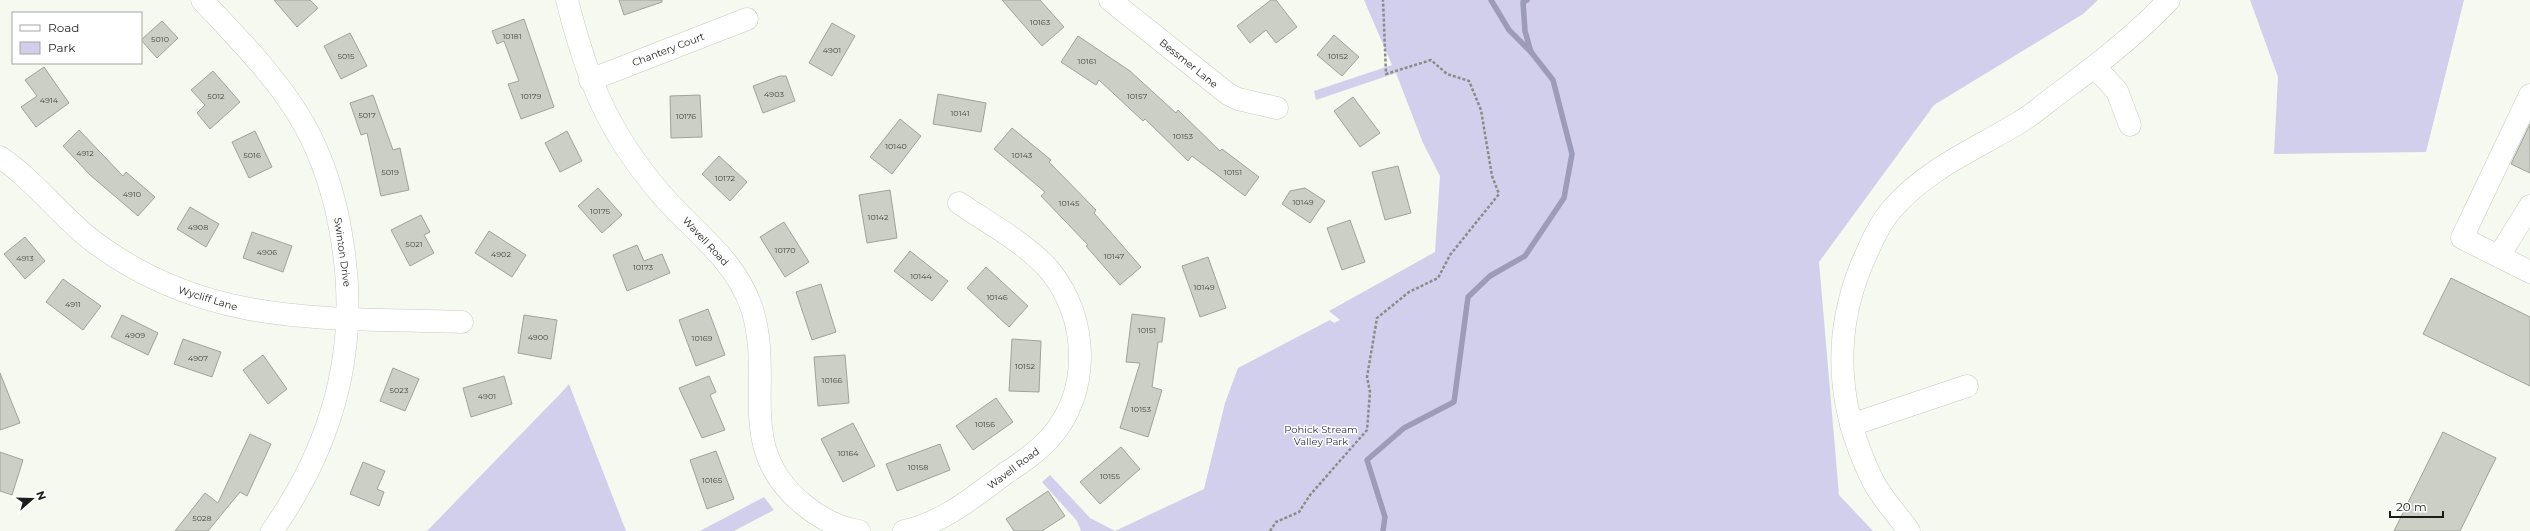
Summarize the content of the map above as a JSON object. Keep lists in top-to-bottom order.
{
  "streets": {
    "street": [
      "Chantery Court",
      "Bessmer Lane",
      "Wavell Road",
      "Swinton Drive",
      "Wycliff Lane"
    ]
  },
  "crossings": [
    ["Chantery Court", "Wavell Road"],
    ["Swinton Drive", "Wycliff Lane"]
  ],
  "parks": ["Pohick Stream Valley Park"],
  "house_numbers": [
    "10163",
    "10181",
    "5010",
    "4901",
    "5015",
    "10152",
    "10161",
    "4903",
    "5012",
    "10179",
    "10157",
    "4914",
    "10141",
    "5017",
    "10176",
    "10153",
    "10140",
    "4912",
    "5016",
    "10143",
    "5019",
    "10151",
    "10172",
    "4910",
    "10149",
    "10145",
    "10175",
    "10142",
    "4908",
    "5021",
    "10170",
    "4906",
    "4902",
    "10147",
    "4913",
    "10173",
    "10144",
    "10149",
    "10146",
    "4911",
    "10151",
    "4909",
    "4900",
    "10169",
    "4907",
    "10152",
    "10166",
    "5023",
    "4901",
    "10153",
    "10156",
    "10164",
    "10158",
    "10155",
    "10165",
    "5028"
  ],
  "legend": ["Road", "Park"],
  "scale_bar": "20 m",
  "north": "right"
}
